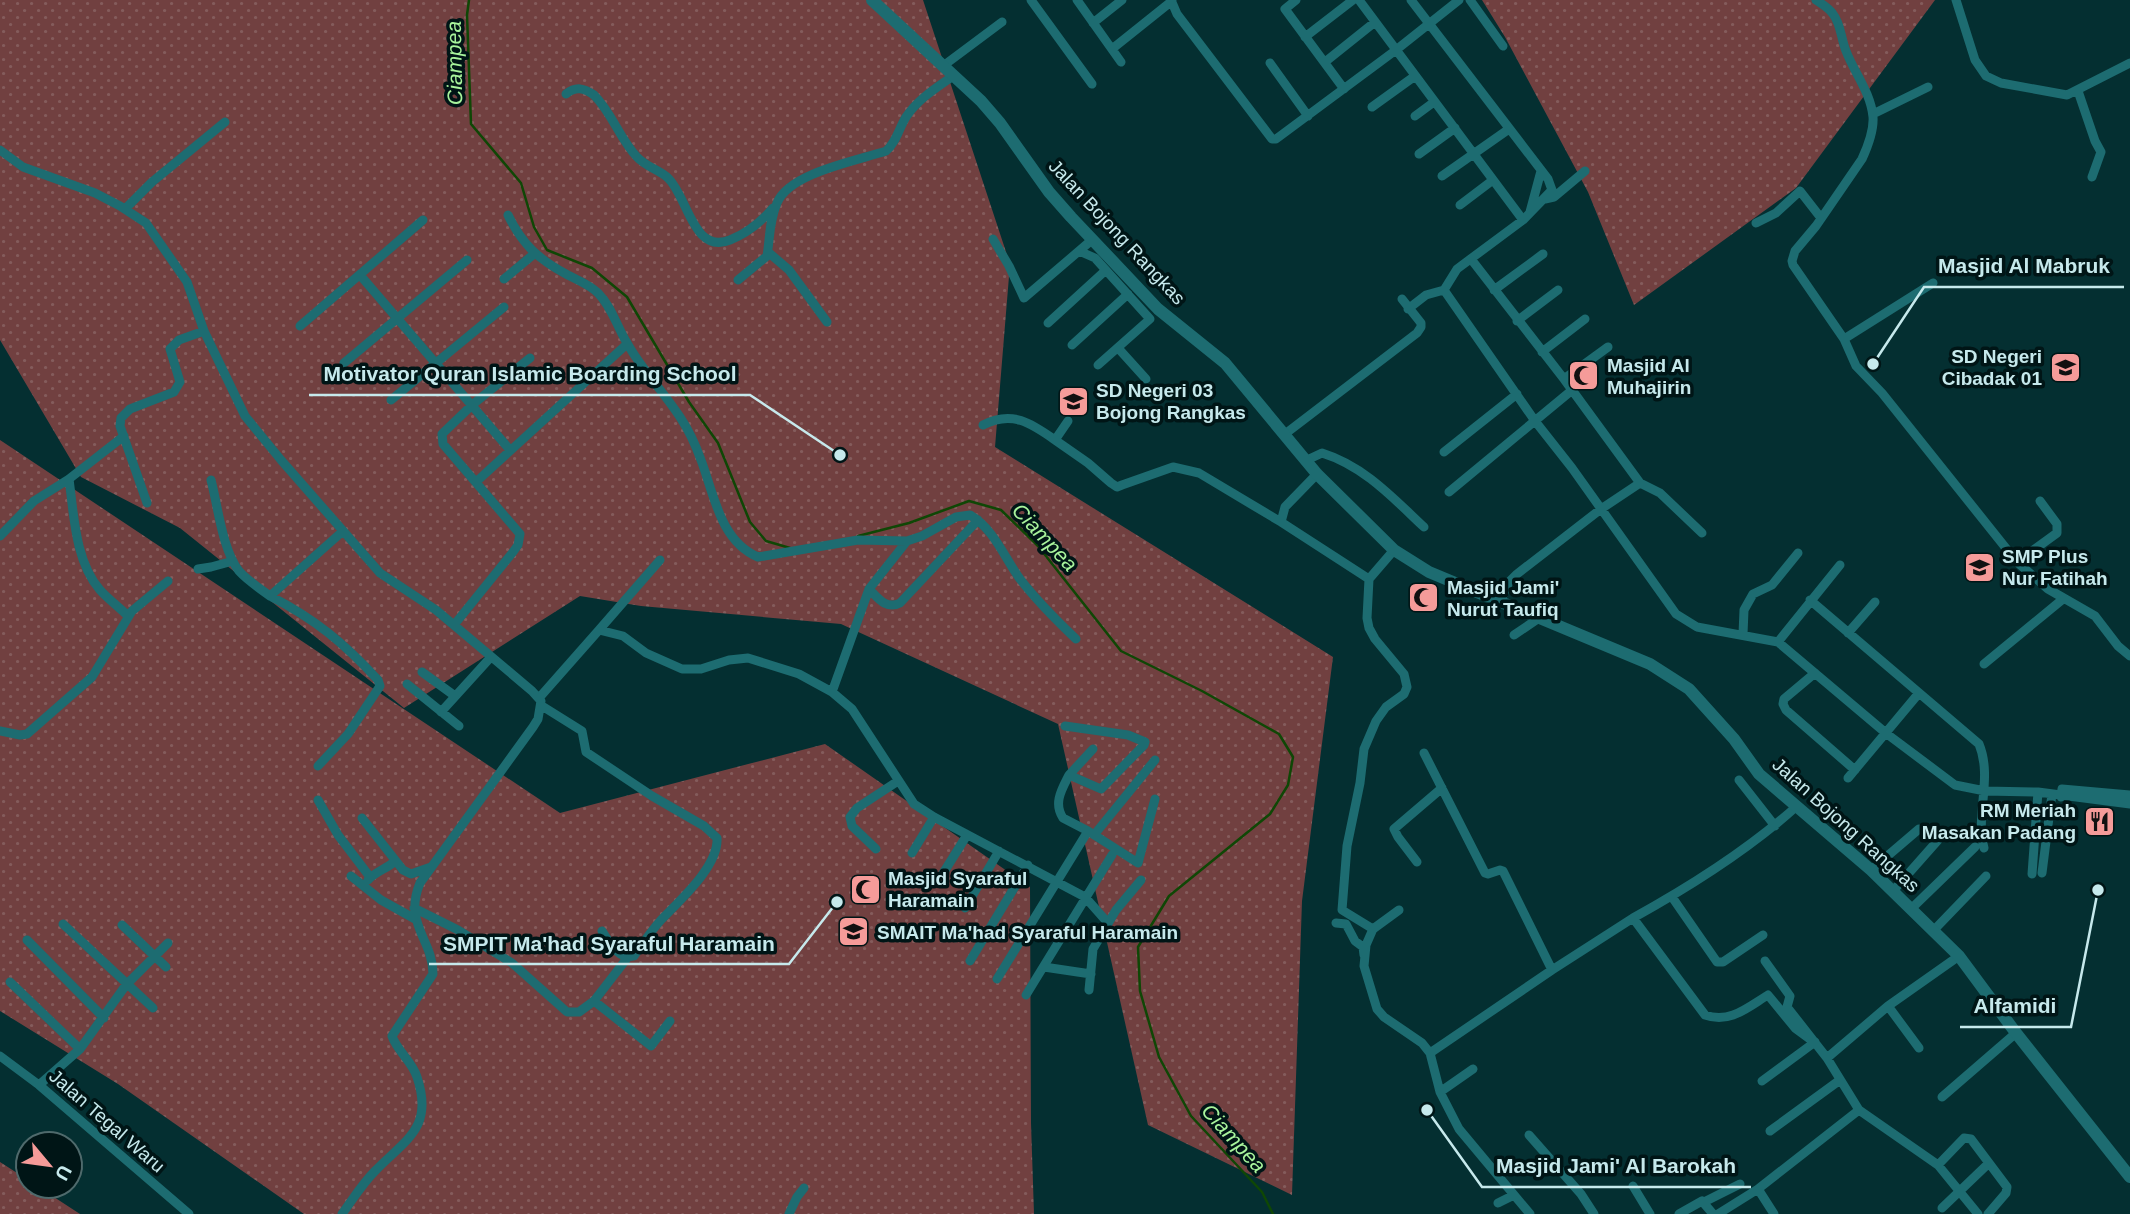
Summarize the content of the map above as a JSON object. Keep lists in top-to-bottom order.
{
  "streets": {
    "main road": ["Jalan Bojong Rangkas"],
    "street": ["Jalan Tegal Waru"]
  },
  "water": ["Ciampea"],
  "places": {
    "other": [
      "Masjid Al Mabruk",
      "Motivator Quran Islamic Boarding School",
      "Alfamidi",
      "SMPIT Ma'had Syaraful Haramain",
      "Masjid Jami' Al Barokah"
    ],
    "school or university": [
      "SD Negeri Cibadak 01",
      "SD Negeri 03 Bojong Rangkas",
      "SMP Plus Nur Fatihah",
      "SMAIT Ma'had Syaraful Haramain"
    ],
    "mosque": ["Masjid Al Muhajirin", "Masjid Jami' Nurut Taufiq", "Masjid Syaraful Haramain"],
    "restaurant": ["RM Meriah Masakan Padang"]
  },
  "north": "bottom right"
}
